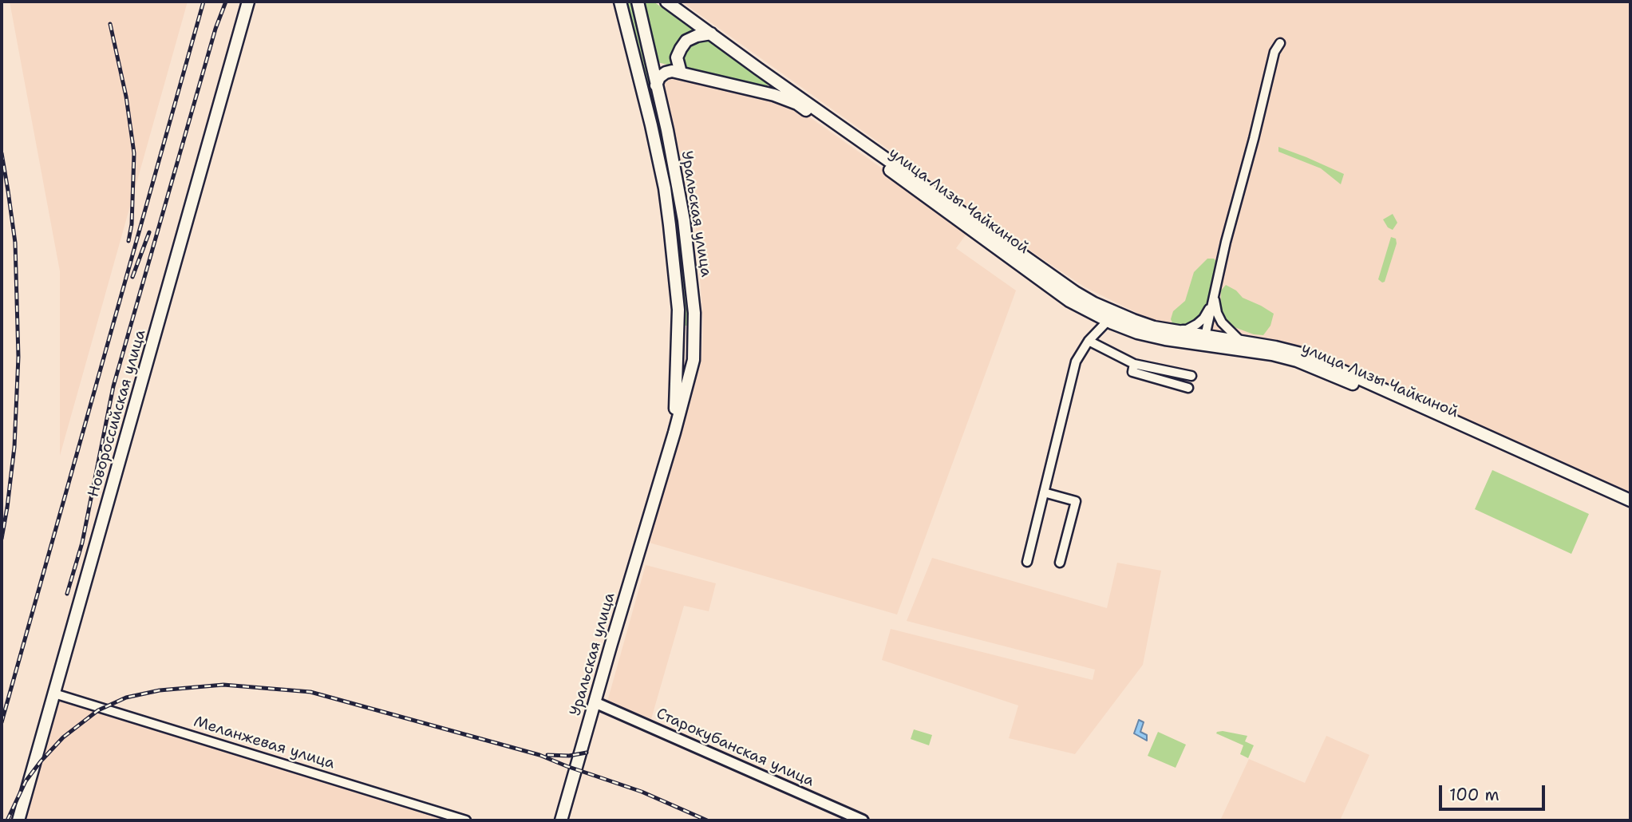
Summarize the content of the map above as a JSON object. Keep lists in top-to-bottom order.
{
  "streets": {
    "main road": ["улица Лизы Чайкиной", "Уральская улица", "Новороссийская улица"],
    "street": ["Меланжевая улица", "Старокубанская улица"]
  },
  "crossings": [
    ["Уральская улица", "Старокубанская улица"],
    ["Новороссийская улица", "Меланжевая улица"]
  ],
  "scale_bar": "100 m"
}
